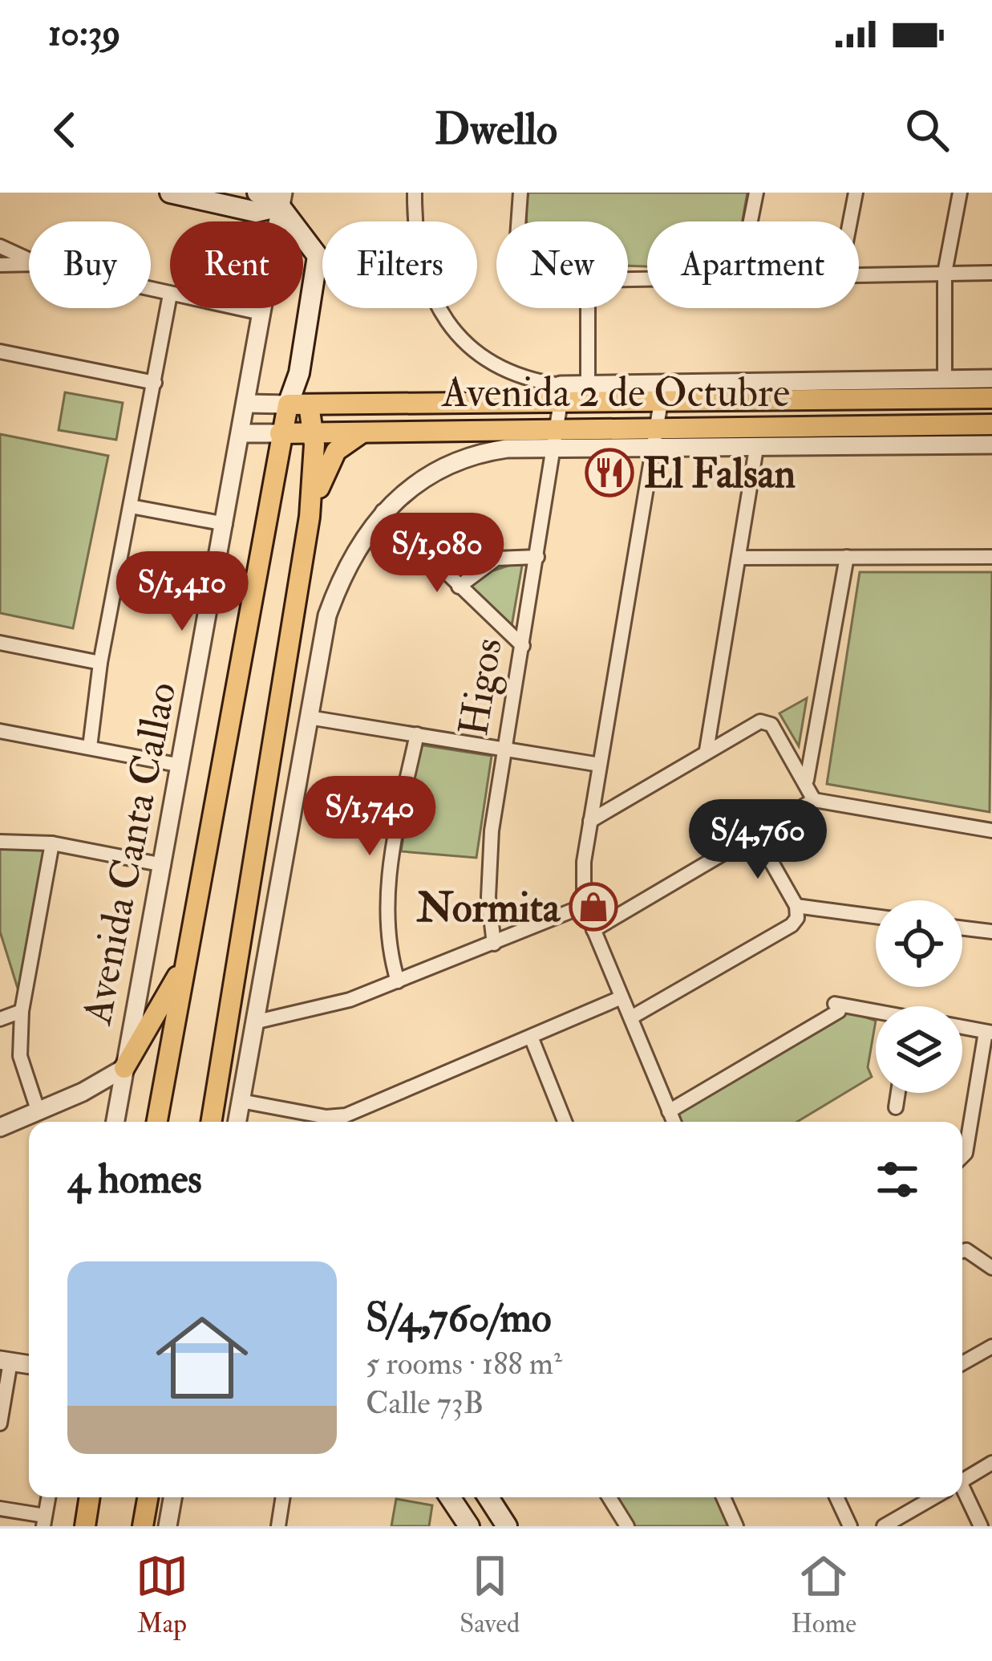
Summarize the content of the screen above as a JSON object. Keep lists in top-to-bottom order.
{
  "streets": {
    "main road": ["Avenida 2 de Octubre", "Avenida Canta Callao"],
    "street": ["Higos"]
  },
  "crossings": [
    ["Avenida 2 de Octubre", "Higos"],
    ["Avenida 2 de Octubre", "Avenida Canta Callao"]
  ],
  "places": {
    "restaurant": ["El Falsan"],
    "shop": ["Normita"]
  },
  "page": {
    "status": "10:39",
    "header": "Dwello",
    "chip": [
      "Buy",
      "Rent",
      "Filters",
      "New",
      "Apartment"
    ],
    "price": [
      "S/1,080",
      "S/1,410",
      "S/1,740",
      "S/4,760"
    ],
    "heading": "4 homes",
    "list": [
      {
        "name": "S/4,760/mo",
        "note": "5 rooms · 188 m² · Calle 73B"
      }
    ],
    "tabs": ["Map", "Saved", "Home"]
  }
}
